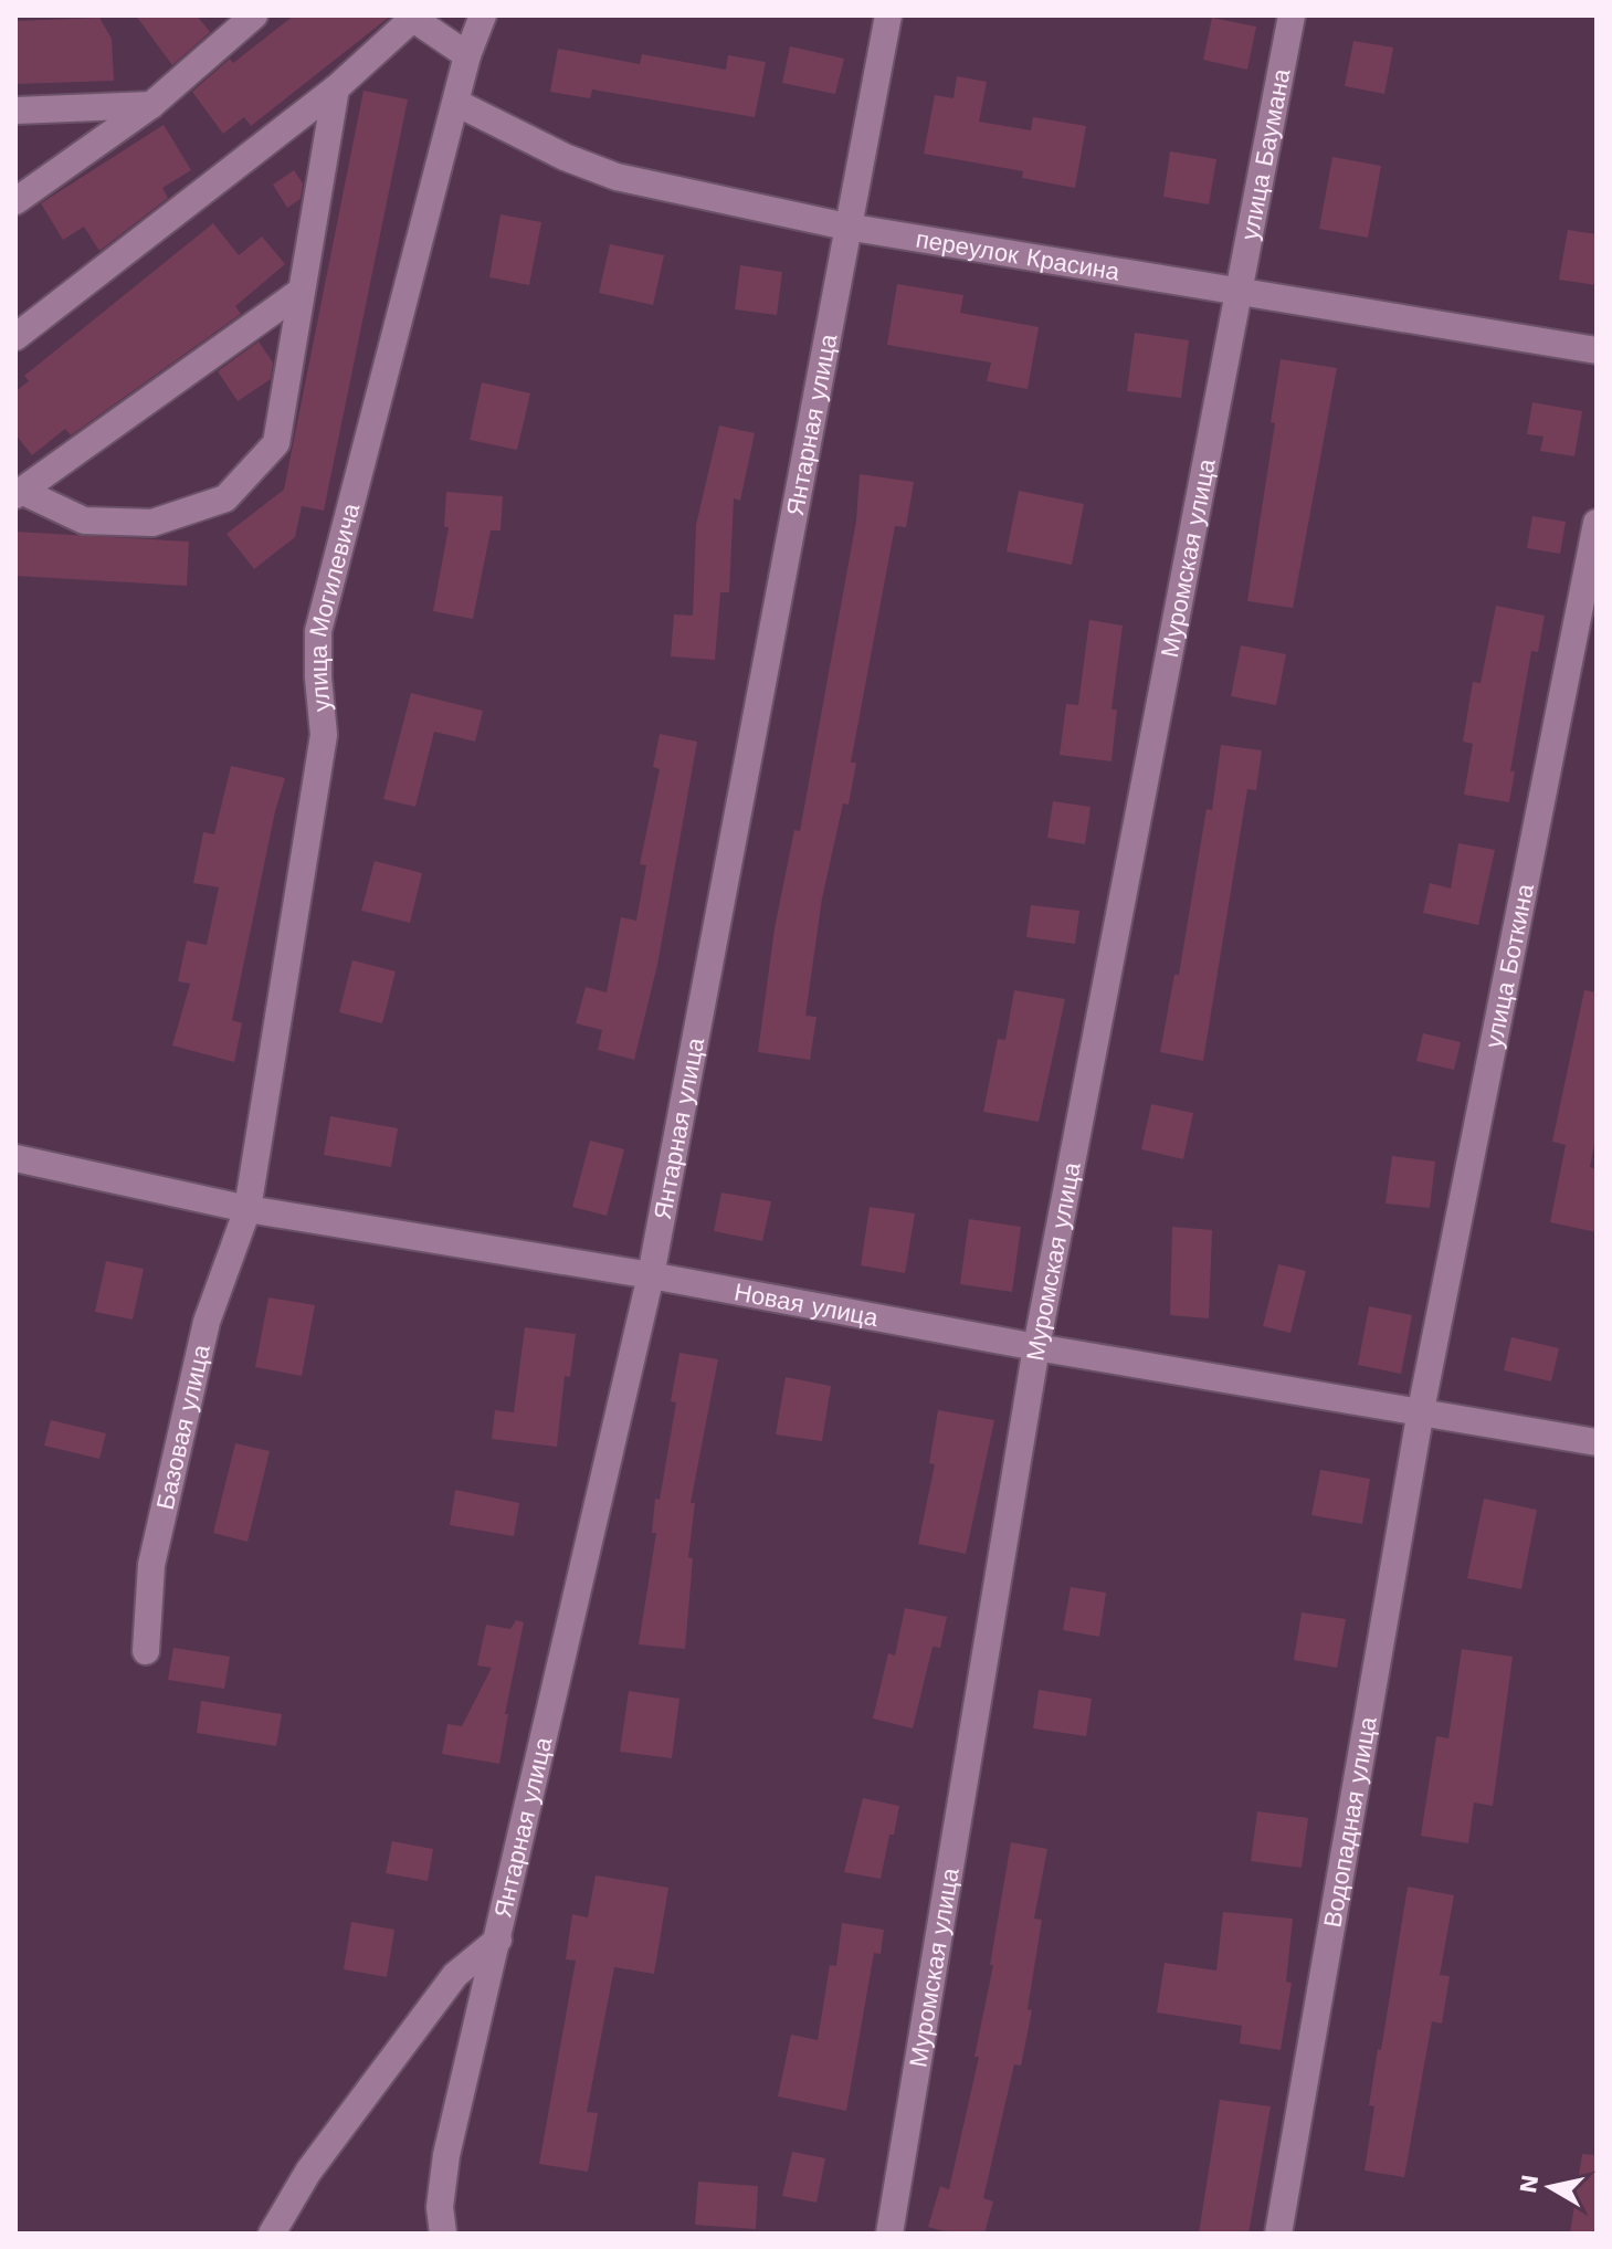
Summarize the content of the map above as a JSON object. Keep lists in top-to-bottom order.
{
  "streets": {
    "street": [
      "улица Баумана",
      "переулок Красина",
      "Янтарная улица",
      "Муромская улица",
      "улица Могилевича",
      "улица Боткина",
      "Новая улица",
      "Базовая улица",
      "Водопадная улица"
    ]
  },
  "crossings": [
    ["улица Баумана", "переулок Красина"],
    ["улица Баумана", "Муромская улица"],
    ["переулок Красина", "Янтарная улица"],
    ["переулок Красина", "Муромская улица"],
    ["переулок Красина", "улица Могилевича"],
    ["Янтарная улица", "Новая улица"],
    ["Муромская улица", "Новая улица"],
    ["улица Могилевича", "Новая улица"],
    ["улица Могилевича", "Базовая улица"],
    ["улица Боткина", "Новая улица"],
    ["улица Боткина", "Водопадная улица"],
    ["Новая улица", "Базовая улица"],
    ["Новая улица", "Водопадная улица"]
  ],
  "north": "left"
}
